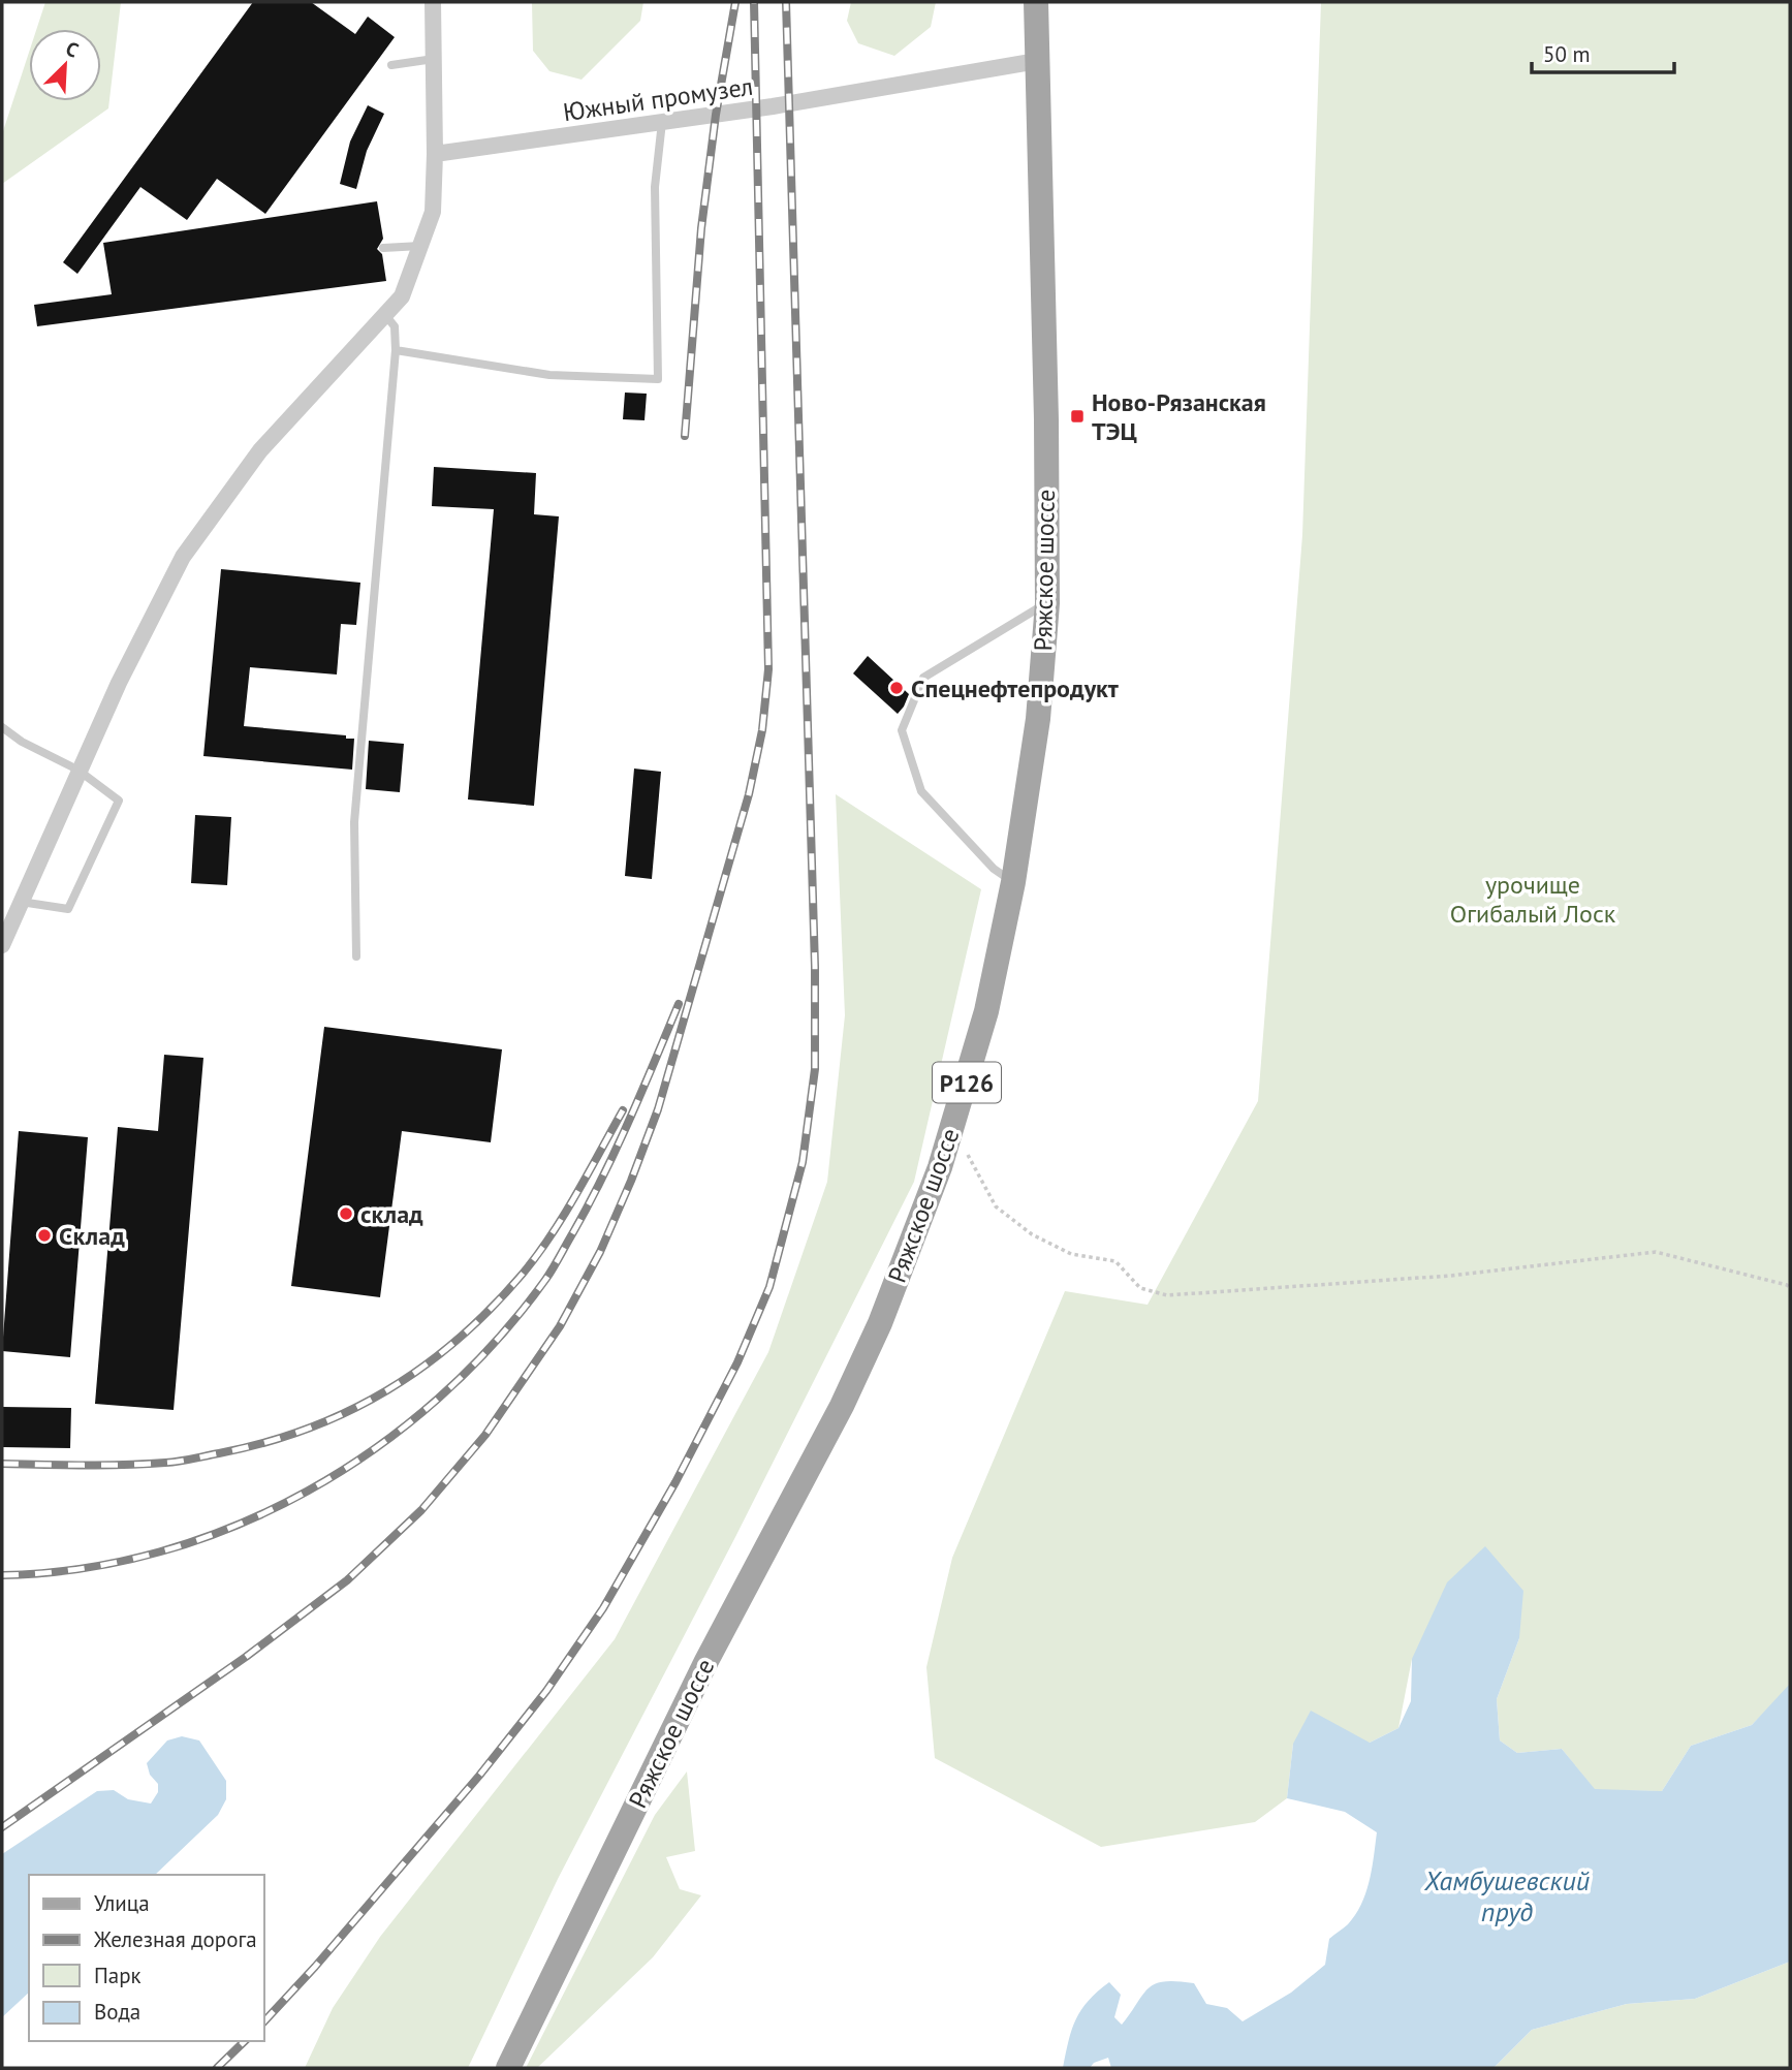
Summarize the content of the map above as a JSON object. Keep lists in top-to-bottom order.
{
  "streets": {
    "main road": ["Ряжское шоссе", "Р126"],
    "street": ["Южный промузел"]
  },
  "crossings": [
    ["Южный промузел", "Ряжское шоссе"]
  ],
  "water": ["Хамбушевский пруд"],
  "parks": ["урочище Огибалый Лоск"],
  "places": {
    "transit": ["Ново-Рязанская ТЭЦ"],
    "other": ["Спецнефтепродукт", "склад", "Склад"]
  },
  "legend": [
    "Улица",
    "Железная дорога",
    "Парк",
    "Вода"
  ],
  "scale_bar": "50 m",
  "north": "top right"
}
